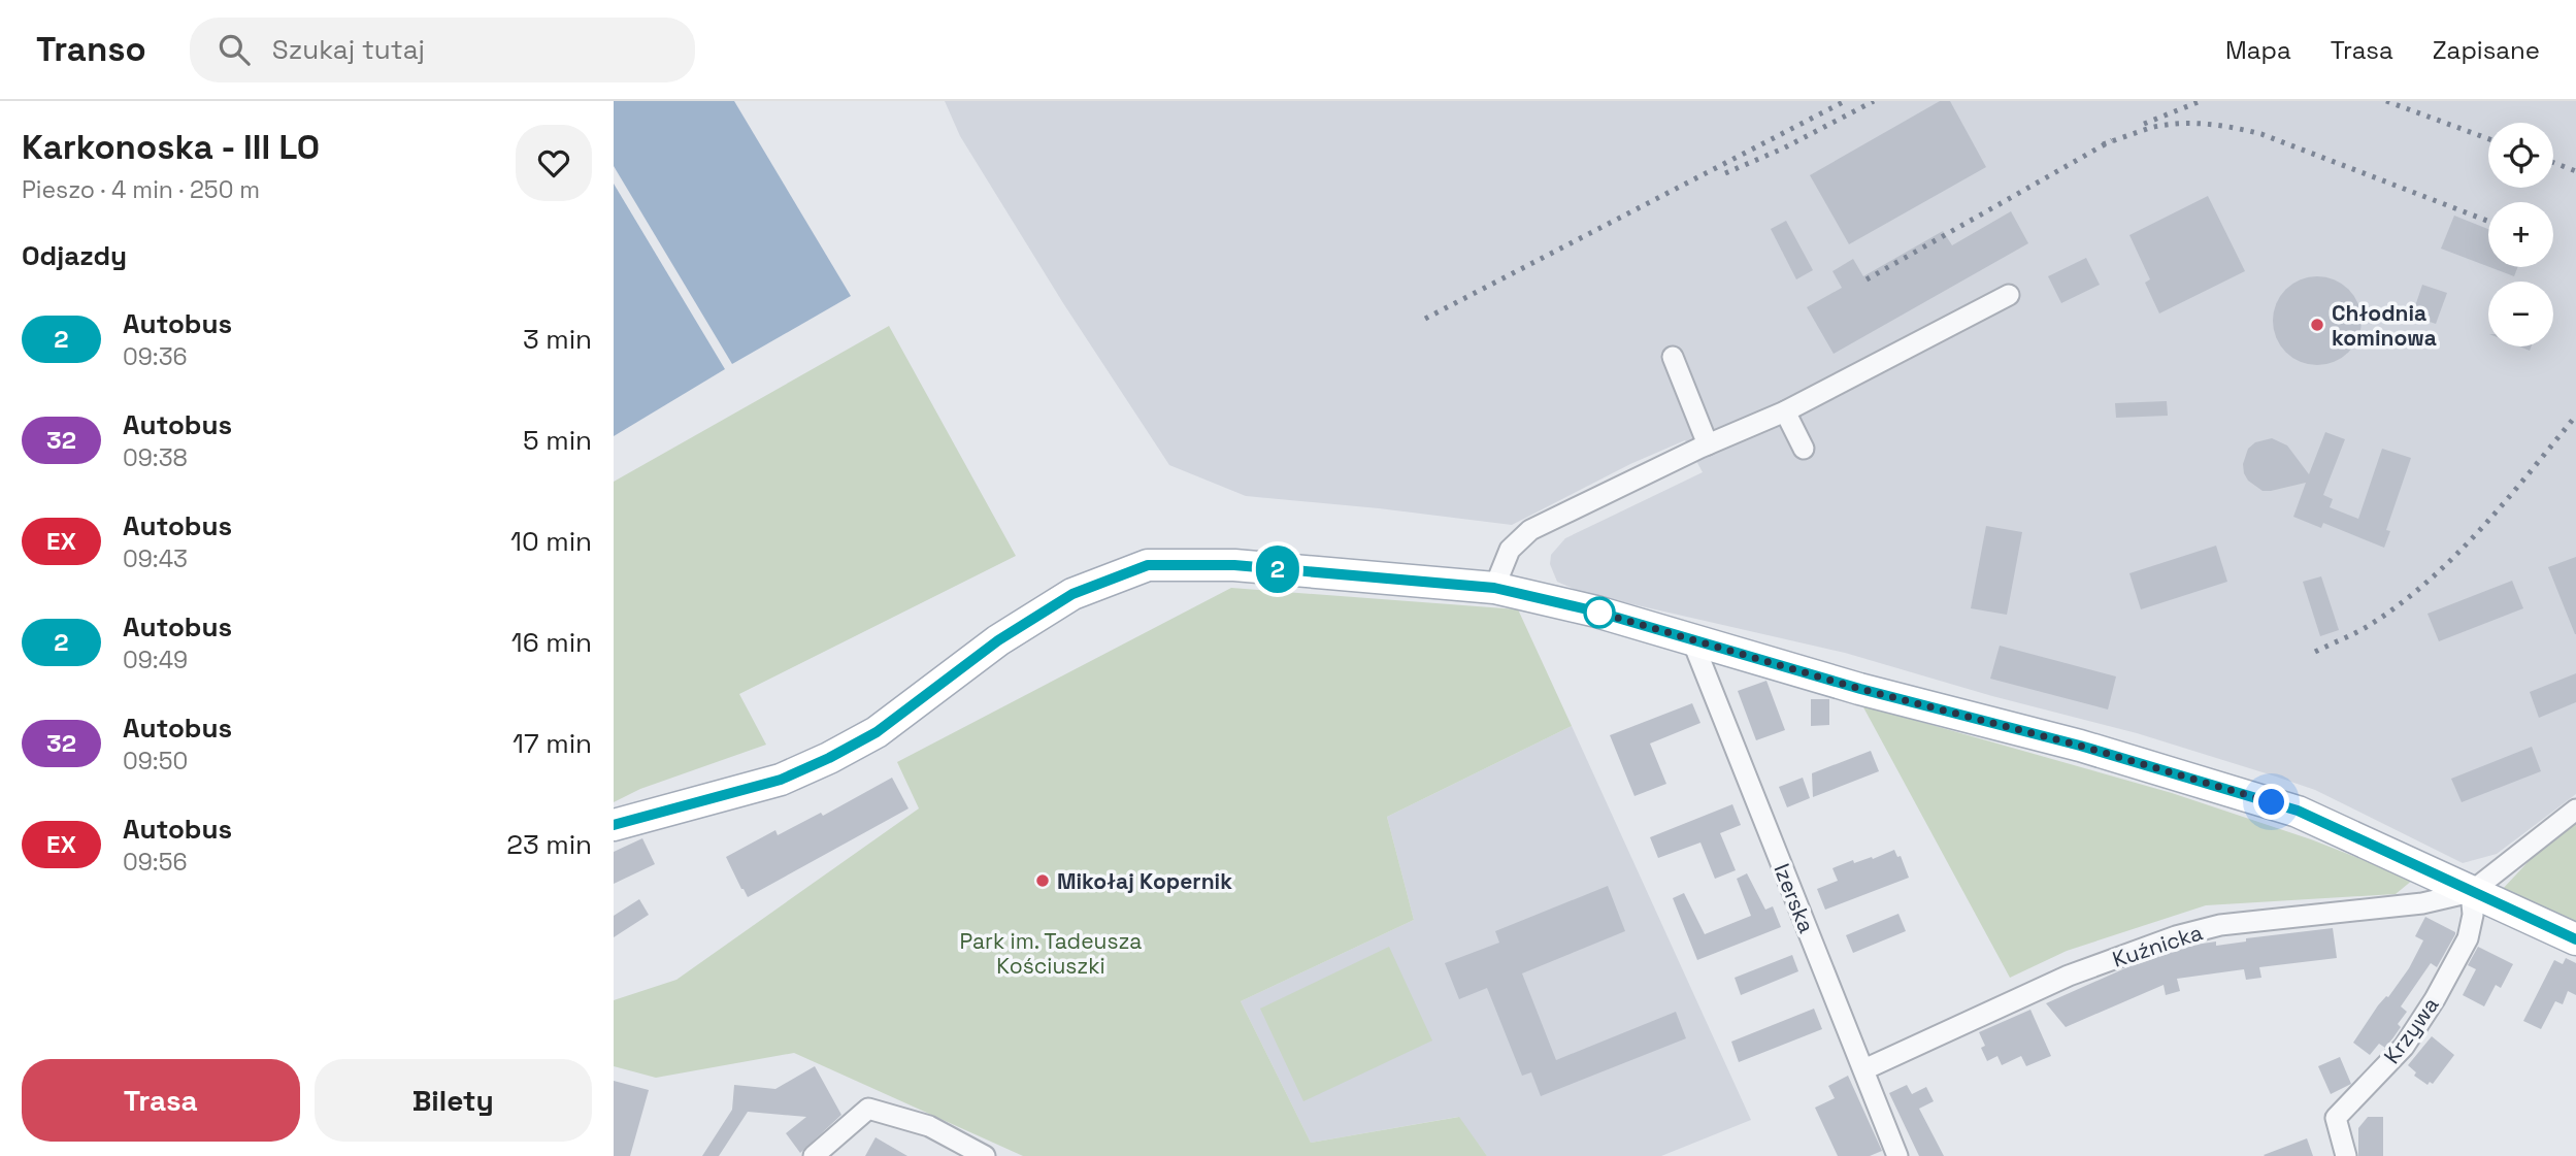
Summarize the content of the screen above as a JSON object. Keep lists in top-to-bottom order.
{
  "streets": {
    "street": ["Izerska", "Kuźnicka", "Krzywa"]
  },
  "crossings": [
    ["Izerska", "Kuźnicka"],
    ["Kuźnicka", "Krzywa"]
  ],
  "parks": ["Park im. Tadeusza Kościuszki"],
  "places": ["Chłodnia kominowa", "Mikołaj Kopernik"],
  "lines": ["bus line 2"],
  "page": {
    "header": "Transo",
    "search": "Szukaj tutaj",
    "nav": ["Mapa", "Trasa", "Zapisane"],
    "heading": [
      ["Karkonoska - III LO", "Pieszo · 4 min · 250 m"],
      "Odjazdy"
    ],
    "on_map": "2",
    "map_buttons": ["+", "−"],
    "list": [
      {
        "mark": "2",
        "name": "Autobus",
        "note": "09:36",
        "value": "3 min"
      },
      {
        "mark": "32",
        "name": "Autobus",
        "note": "09:38",
        "value": "5 min"
      },
      {
        "mark": "EX",
        "name": "Autobus",
        "note": "09:43",
        "value": "10 min"
      },
      {
        "mark": "2",
        "name": "Autobus",
        "note": "09:49",
        "value": "16 min"
      },
      {
        "mark": "32",
        "name": "Autobus",
        "note": "09:50",
        "value": "17 min"
      },
      {
        "mark": "EX",
        "name": "Autobus",
        "note": "09:56",
        "value": "23 min"
      }
    ],
    "buttons": ["Trasa", "Bilety"]
  }
}
